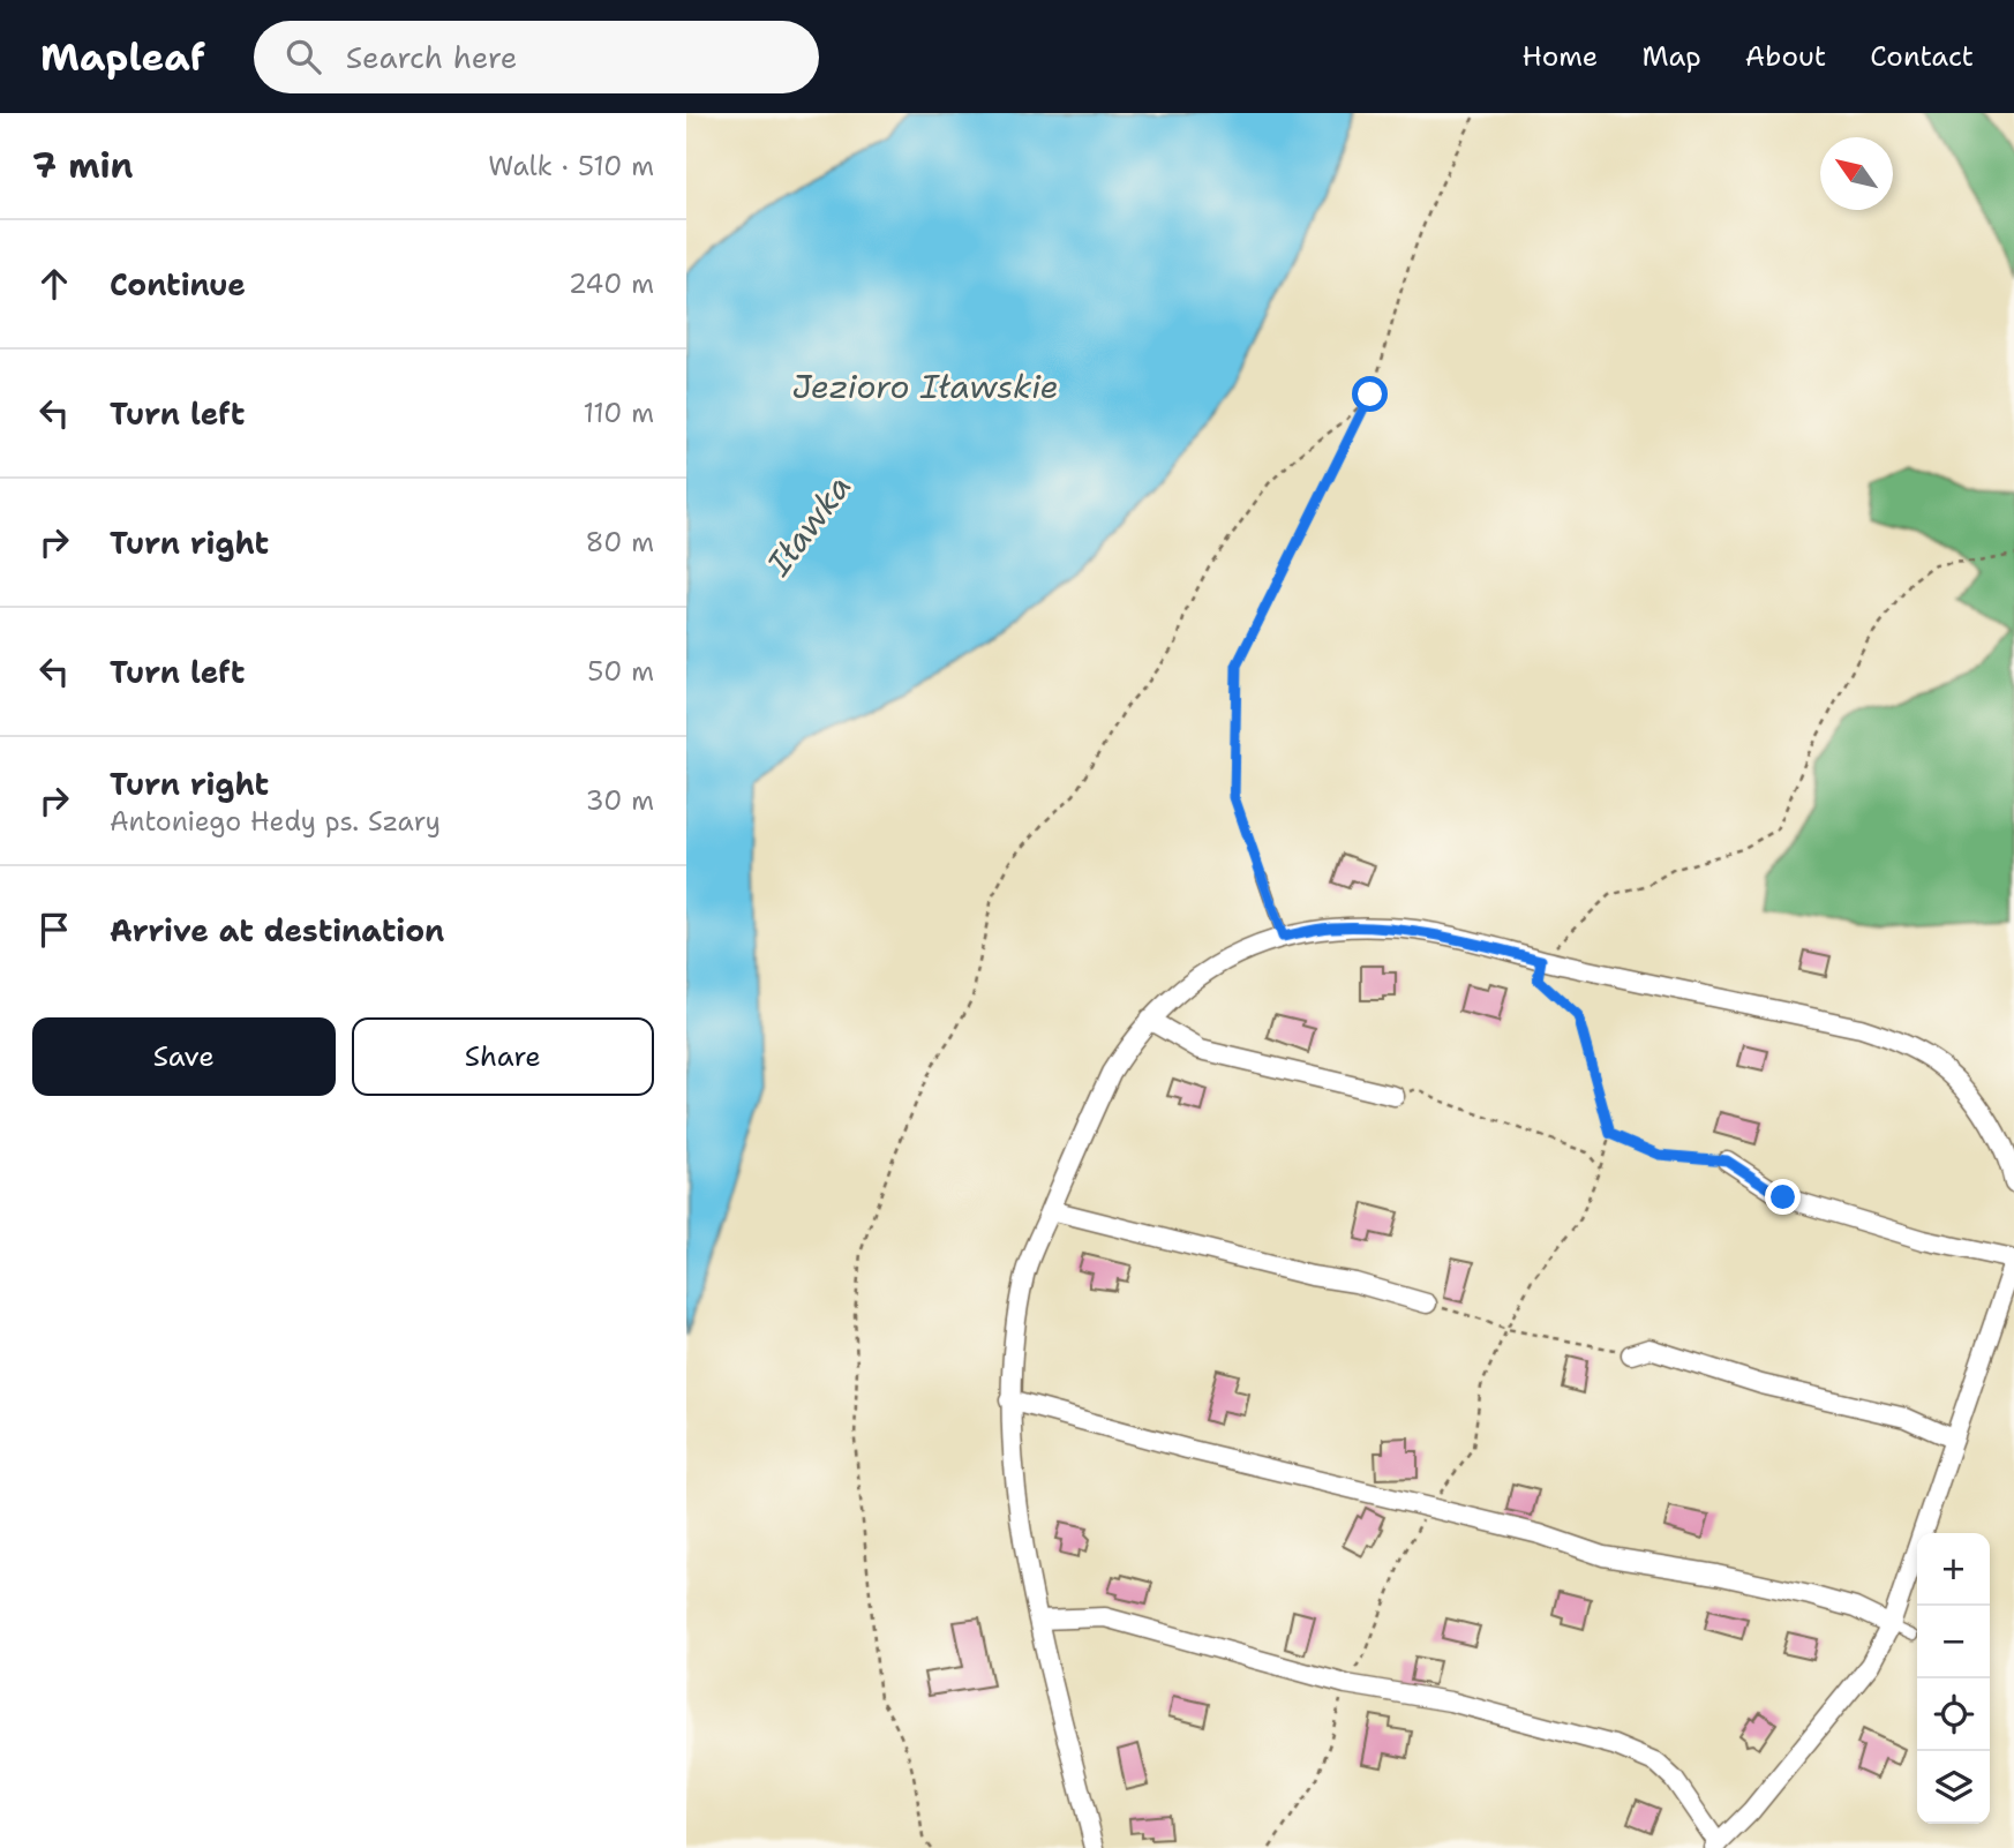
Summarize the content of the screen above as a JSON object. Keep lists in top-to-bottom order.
{
  "water": ["Jezioro Iławskie", "Iławka"],
  "north": "top left",
  "page": {
    "header": "Mapleaf",
    "search": "Search here",
    "nav": [
      "Home",
      "Map",
      "About",
      "Contact"
    ],
    "heading": ["7 min", "Walk · 510 m"],
    "list": [
      ["Continue", "240 m"],
      ["Turn left", "110 m"],
      ["Turn right", "80 m"],
      ["Turn left", "50 m"],
      ["Turn right", "Antoniego Hedy ps. Szary", "30 m"],
      "Arrive at destination"
    ],
    "buttons": ["Save", "Share"],
    "map_buttons": ["+", "−"]
  }
}
